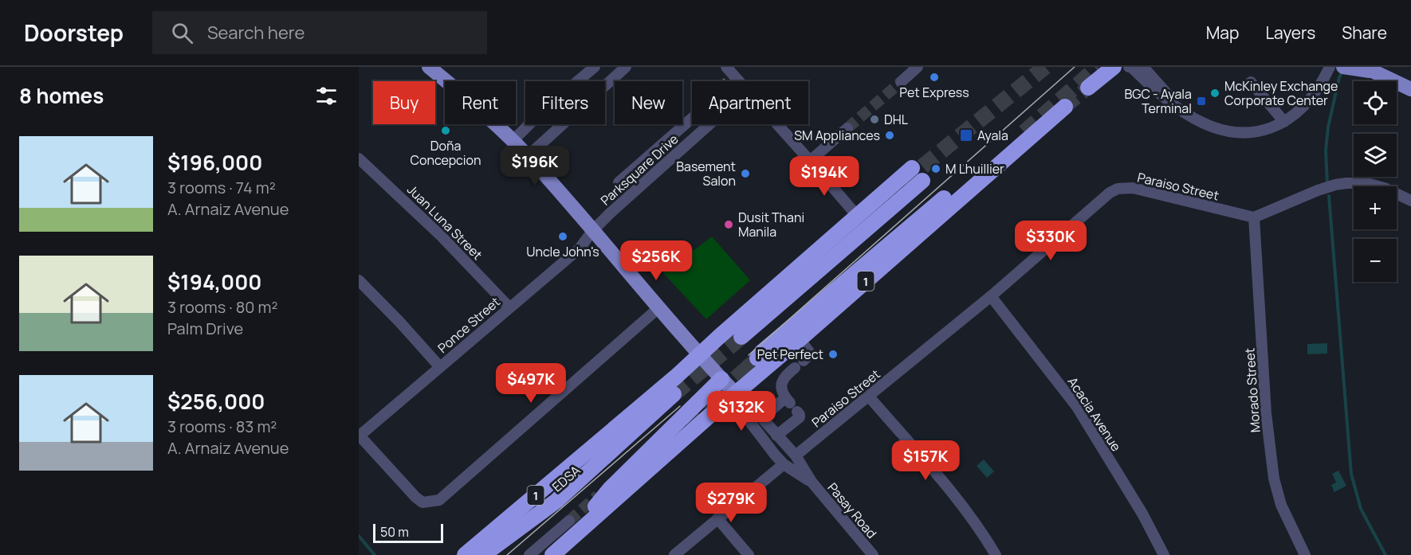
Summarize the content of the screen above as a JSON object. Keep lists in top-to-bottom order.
{
  "streets": {
    "highway": ["1", "EDSA"],
    "street": [
      "Parksquare Drive",
      "Paraiso Street",
      "Juan Luna Street",
      "Ponce Street",
      "Morado Street",
      "Acacia Avenue",
      "Pasay Road"
    ]
  },
  "crossings": [
    ["Parksquare Drive", "Ponce Street"],
    ["Paraiso Street", "Morado Street"],
    ["Paraiso Street", "Acacia Avenue"],
    ["Paraiso Street", "Pasay Road"],
    ["Juan Luna Street", "Ponce Street"],
    ["1", "Pasay Road"]
  ],
  "places": {
    "other": [
      "Pet Express",
      "McKinley Exchange Corporate Center",
      "DHL",
      "Doña Concepcion",
      "SM Appliances",
      "M Lhuillier",
      "Basement Salon",
      "Dusit Thani Manila",
      "Uncle John's",
      "Pet Perfect"
    ],
    "transit": ["BGC - Ayala Terminal", "Ayala"]
  },
  "scale_bar": "50 m",
  "page": {
    "header": "Doorstep",
    "search": "Search here",
    "nav": ["Map", "Layers", "Share"],
    "heading": "8 homes",
    "map_buttons": ["+", "−"],
    "chip": [
      "Buy",
      "Rent",
      "Filters",
      "New",
      "Apartment"
    ],
    "list": [
      {
        "name": "$196,000",
        "note": "3 rooms · 74 m² · A. Arnaiz Avenue"
      },
      {
        "name": "$194,000",
        "note": "3 rooms · 80 m² · Palm Drive"
      },
      {
        "name": "$256,000",
        "note": "3 rooms · 83 m² · A. Arnaiz Avenue"
      }
    ],
    "price": [
      "$196K",
      "$194K",
      "$330K",
      "$256K",
      "$497K",
      "$132K",
      "$157K",
      "$279K"
    ],
    "scale": "50 m"
  }
}
